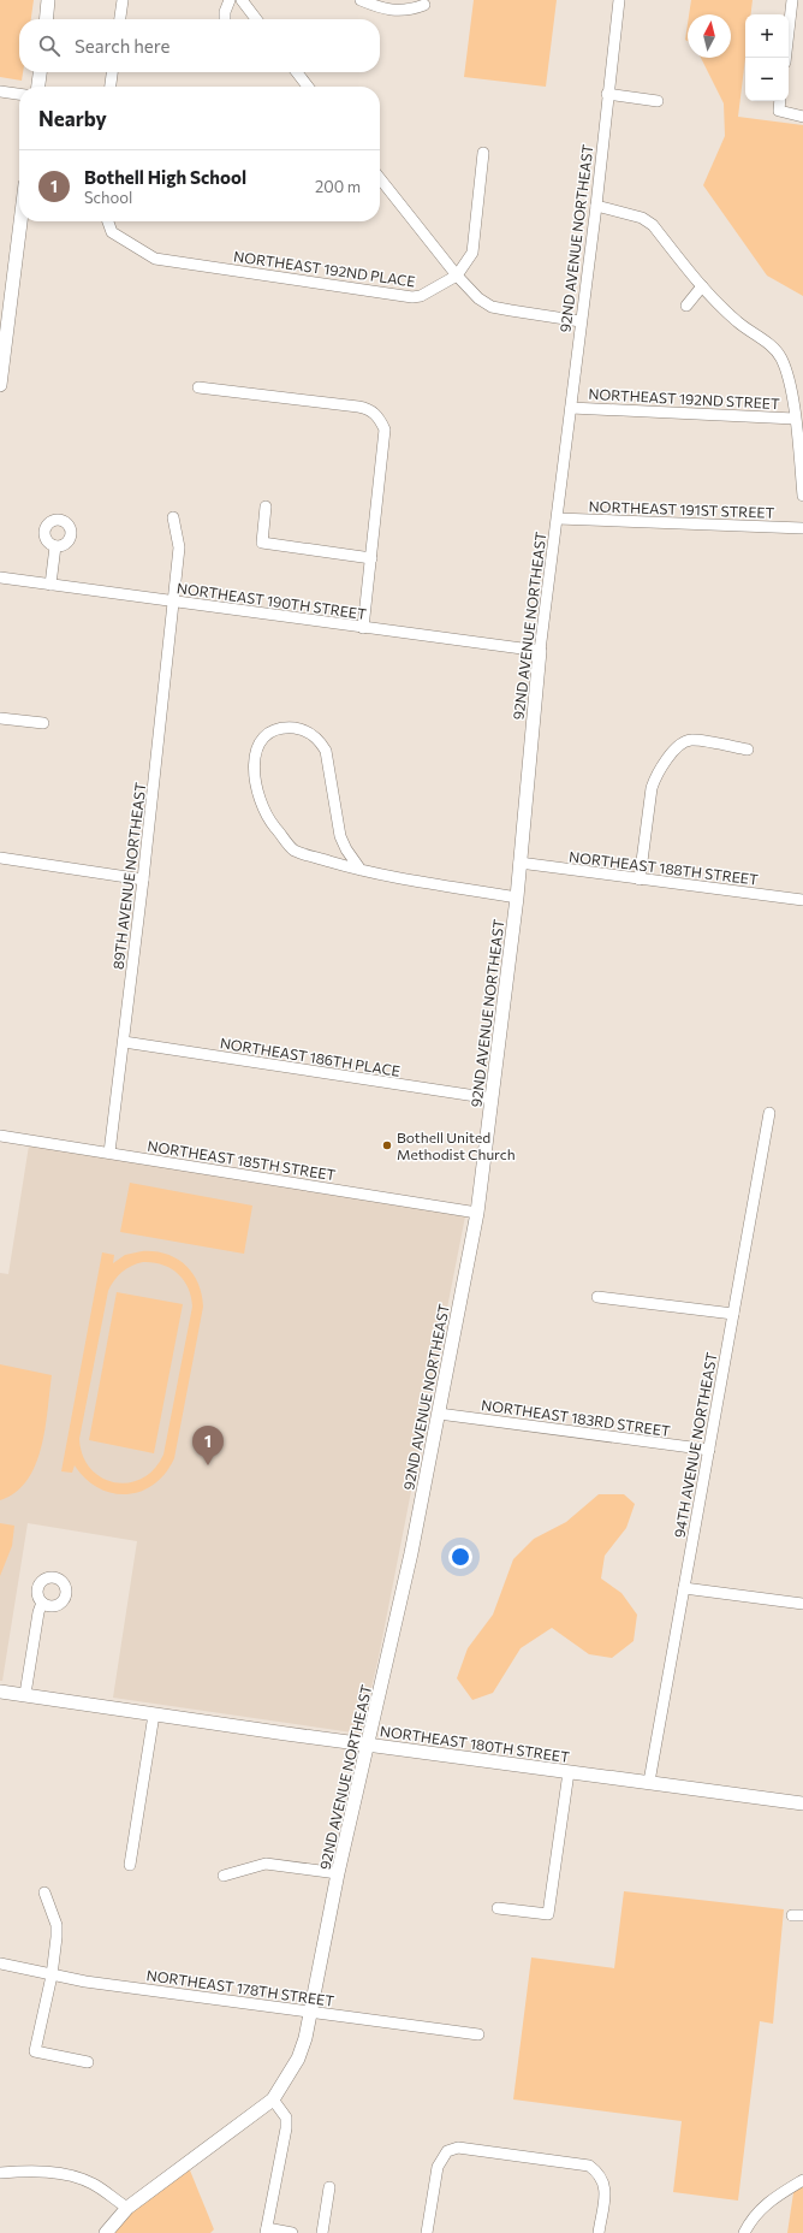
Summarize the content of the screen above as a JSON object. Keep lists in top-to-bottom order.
{
  "streets": {
    "street": [
      "92ND AVENUE NORTHEAST",
      "NORTHEAST 192ND PLACE",
      "NORTHEAST 192ND STREET",
      "NORTHEAST 191ST STREET",
      "NORTHEAST 190TH STREET",
      "NORTHEAST 188TH STREET",
      "89TH AVENUE NORTHEAST",
      "NORTHEAST 186TH PLACE",
      "NORTHEAST 185TH STREET",
      "NORTHEAST 183RD STREET",
      "94TH AVENUE NORTHEAST",
      "NORTHEAST 180TH STREET",
      "NORTHEAST 178TH STREET"
    ]
  },
  "crossings": [
    ["92ND AVENUE NORTHEAST", "NORTHEAST 192ND STREET"],
    ["92ND AVENUE NORTHEAST", "NORTHEAST 191ST STREET"],
    ["92ND AVENUE NORTHEAST", "NORTHEAST 190TH STREET"],
    ["92ND AVENUE NORTHEAST", "NORTHEAST 188TH STREET"],
    ["92ND AVENUE NORTHEAST", "NORTHEAST 186TH PLACE"],
    ["92ND AVENUE NORTHEAST", "NORTHEAST 185TH STREET"],
    ["92ND AVENUE NORTHEAST", "NORTHEAST 183RD STREET"],
    ["92ND AVENUE NORTHEAST", "NORTHEAST 180TH STREET"],
    ["92ND AVENUE NORTHEAST", "NORTHEAST 178TH STREET"],
    ["NORTHEAST 190TH STREET", "89TH AVENUE NORTHEAST"],
    ["89TH AVENUE NORTHEAST", "NORTHEAST 186TH PLACE"],
    ["89TH AVENUE NORTHEAST", "NORTHEAST 185TH STREET"],
    ["NORTHEAST 183RD STREET", "94TH AVENUE NORTHEAST"],
    ["94TH AVENUE NORTHEAST", "NORTHEAST 180TH STREET"]
  ],
  "places": ["Bothell United Methodist Church"],
  "north": "top",
  "page": {
    "map_buttons": ["+", "−"],
    "search": "Search here",
    "heading": "Nearby",
    "list": [
      {
        "mark": "1",
        "name": "Bothell High School",
        "note": "School",
        "value": "200 m"
      }
    ],
    "pins": "1"
  }
}
